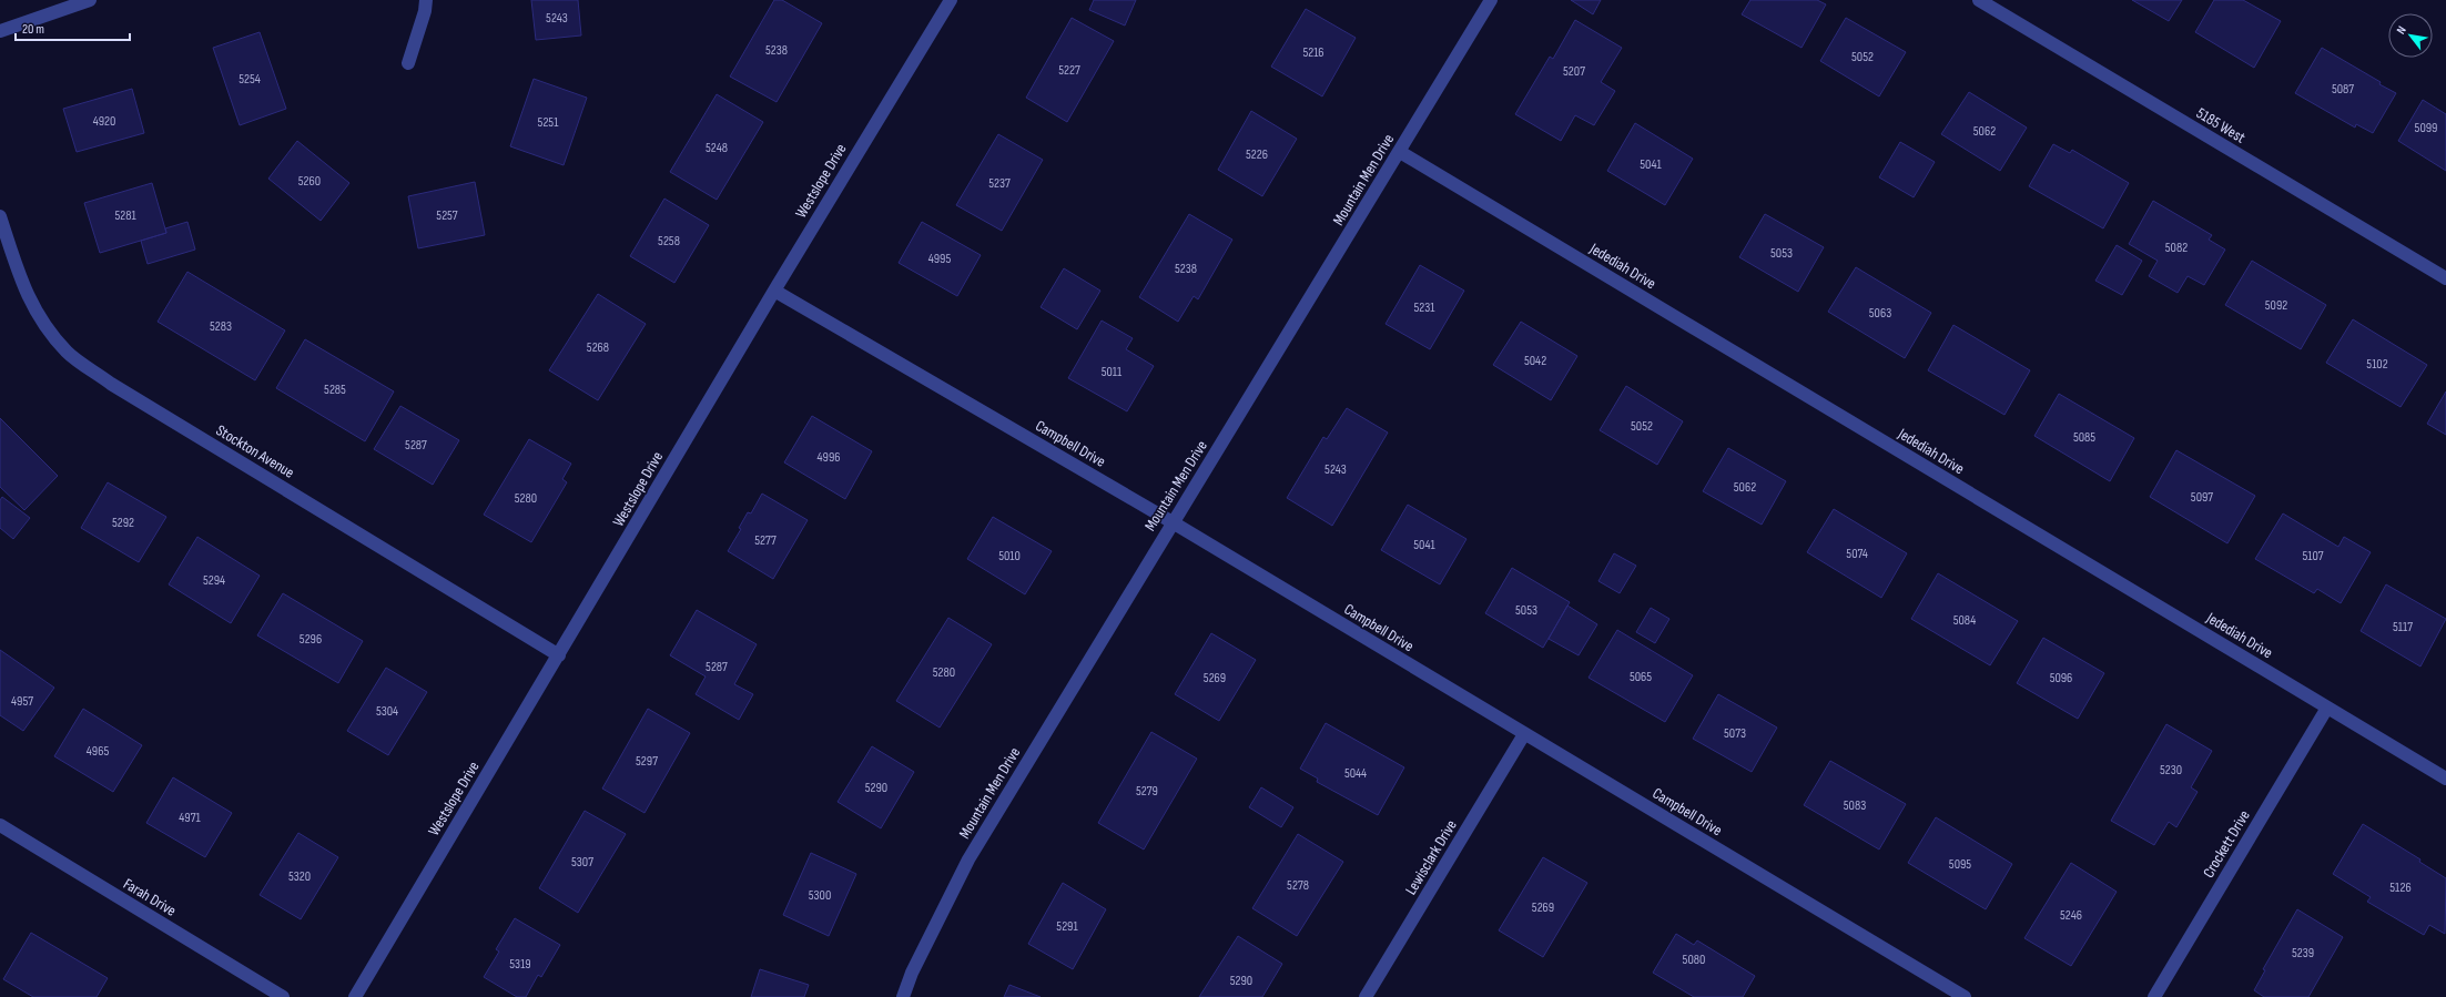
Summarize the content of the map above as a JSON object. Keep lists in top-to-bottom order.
{
  "streets": {
    "street": [
      "5185 West",
      "Mountain Men Drive",
      "Westslope Drive",
      "Jedediah Drive",
      "Campbell Drive",
      "Stockton Avenue",
      "Crockett Drive",
      "Lewisclark Drive",
      "Farah Drive"
    ]
  },
  "crossings": [
    ["Mountain Men Drive", "Jedediah Drive"],
    ["Mountain Men Drive", "Campbell Drive"],
    ["Westslope Drive", "Campbell Drive"],
    ["Westslope Drive", "Stockton Avenue"],
    ["Jedediah Drive", "Crockett Drive"],
    ["Campbell Drive", "Lewisclark Drive"]
  ],
  "house_numbers": [
    "5243",
    "5238",
    "5216",
    "5052",
    "5227",
    "5207",
    "5254",
    "5087",
    "4920",
    "5251",
    "5099",
    "5062",
    "5248",
    "5226",
    "5041",
    "5260",
    "5237",
    "5281",
    "5257",
    "5258",
    "5082",
    "5053",
    "4995",
    "5238",
    "5092",
    "5231",
    "5063",
    "5283",
    "5268",
    "5042",
    "5102",
    "5011",
    "5285",
    "5052",
    "5085",
    "5287",
    "4996",
    "5243",
    "5062",
    "5097",
    "5280",
    "5292",
    "5277",
    "5041",
    "5074",
    "5010",
    "5107",
    "5294",
    "5053",
    "5084",
    "5117",
    "5296",
    "5287",
    "5280",
    "5065",
    "5269",
    "5096",
    "4957",
    "5304",
    "5073",
    "4965",
    "5297",
    "5230",
    "5044",
    "5290",
    "5279",
    "5083",
    "4971",
    "5307",
    "5095",
    "5320",
    "5278",
    "5126",
    "5300",
    "5269",
    "5246",
    "5291",
    "5239",
    "5080",
    "5319",
    "5290"
  ],
  "scale_bar": "20 m",
  "north": "top left"
}
